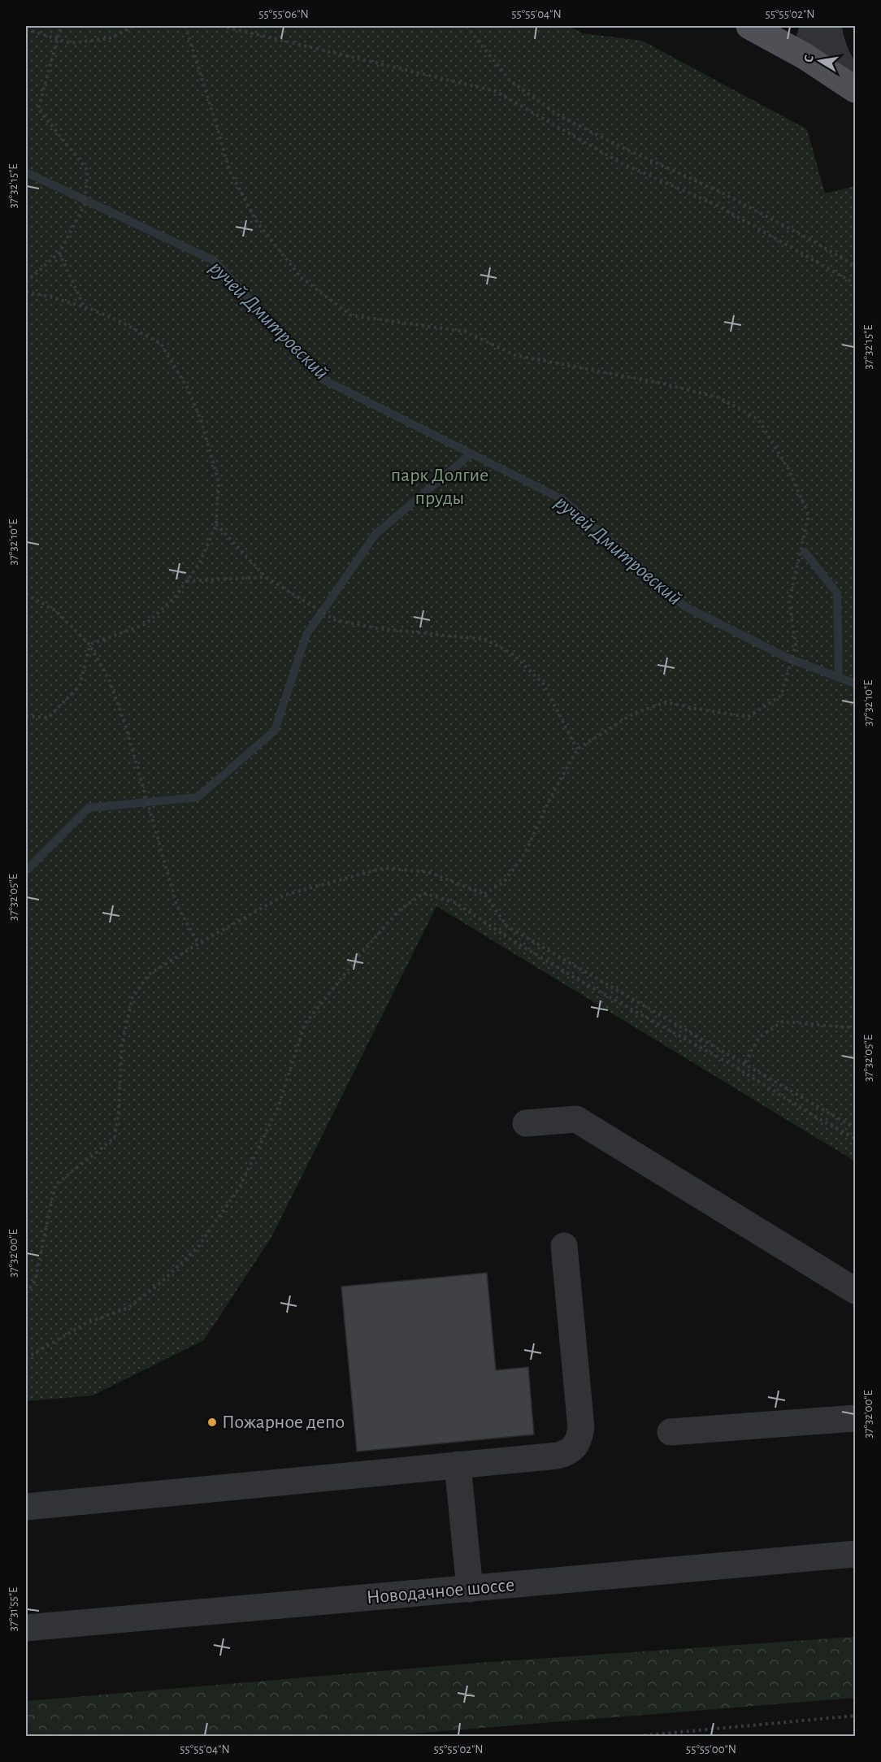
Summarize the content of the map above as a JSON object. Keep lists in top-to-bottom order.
{
  "streets": {
    "street": ["Новодачное шоссе"]
  },
  "water": ["ручей Дмитровский"],
  "parks": ["парк Долгие пруды"],
  "places": ["Пожарное депо"],
  "north": "left",
  "coordinates": [
    "55°55'06\"N",
    "55°55'04\"N",
    "55°55'02\"N",
    "37°32'15\"E",
    "37°32'10\"E",
    "37°32'05\"E",
    "37°32'00\"E",
    "37°31'55\"E",
    "55°55'00\"N"
  ]
}
